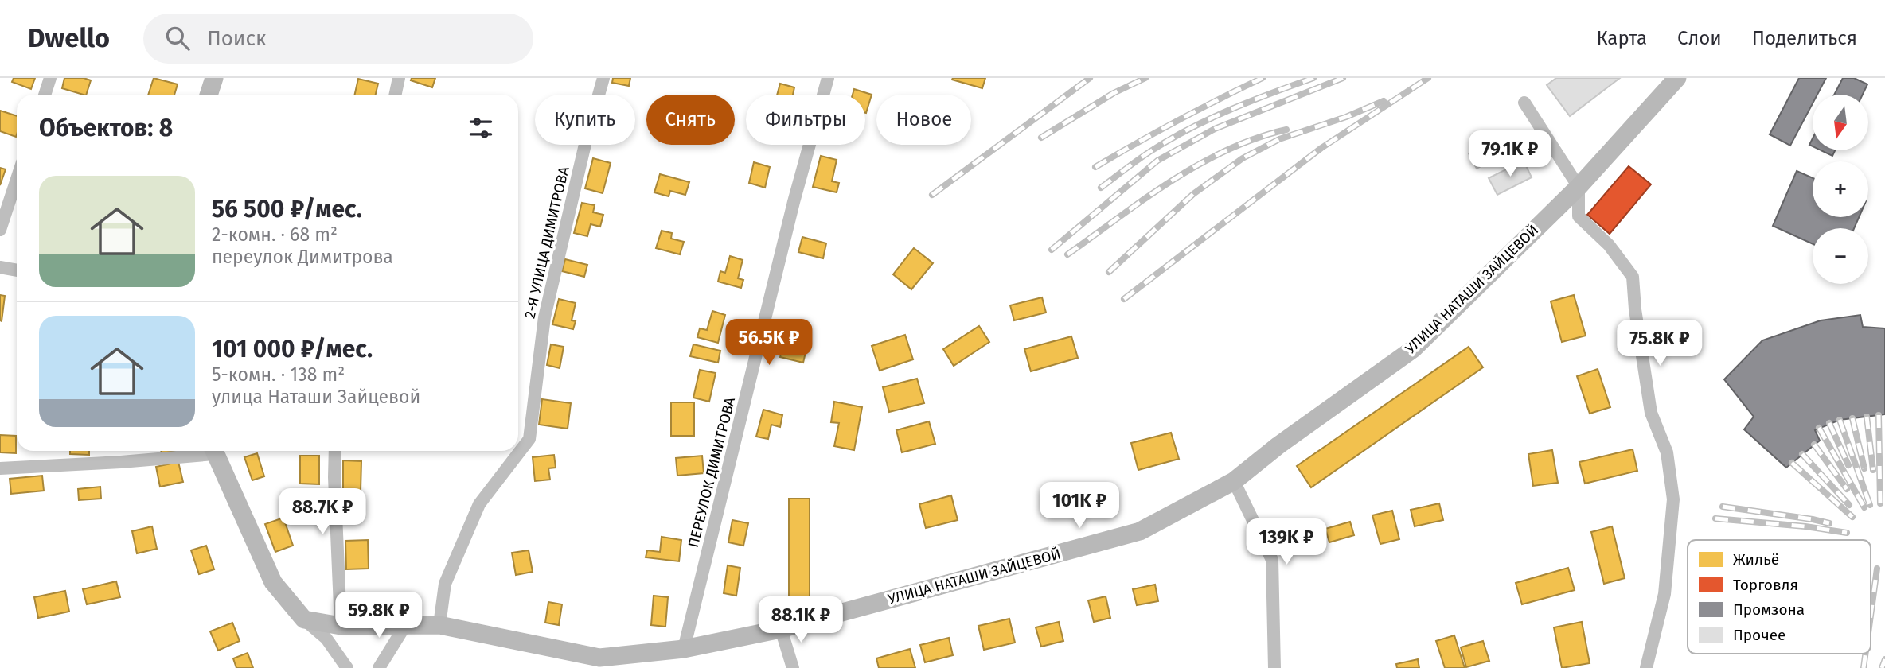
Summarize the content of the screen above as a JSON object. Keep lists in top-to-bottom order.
{
  "streets": {
    "street": ["2-Я УЛИЦА ДИМИТРОВА", "УЛИЦА НАТАШИ ЗАЙЦЕВОЙ", "ПЕРЕУЛОК ДИМИТРОВА"]
  },
  "crossings": [
    ["2-Я УЛИЦА ДИМИТРОВА", "УЛИЦА НАТАШИ ЗАЙЦЕВОЙ"],
    ["УЛИЦА НАТАШИ ЗАЙЦЕВОЙ", "ПЕРЕУЛОК ДИМИТРОВА"]
  ],
  "legend": [
    "Жильё",
    "Торговля",
    "Промзона",
    "Прочее"
  ],
  "north": "bottom",
  "page": {
    "header": "Dwello",
    "search": "Поиск",
    "nav": ["Карта", "Слои", "Поделиться"],
    "map_buttons": ["+", "−"],
    "chip": [
      "Купить",
      "Снять",
      "Фильтры",
      "Новое"
    ],
    "heading": "Объектов: 8",
    "price": [
      "79.1K ₽",
      "56.5K ₽",
      "75.8K ₽",
      "101K ₽",
      "88.7K ₽",
      "139K ₽",
      "59.8K ₽",
      "88.1K ₽"
    ],
    "list": [
      {
        "name": "56 500 ₽/мес.",
        "note": "2-комн. · 68 m² · переулок Димитрова"
      },
      {
        "name": "101 000 ₽/мес.",
        "note": "5-комн. · 138 m² · улица Наташи Зайцевой"
      }
    ]
  }
}
